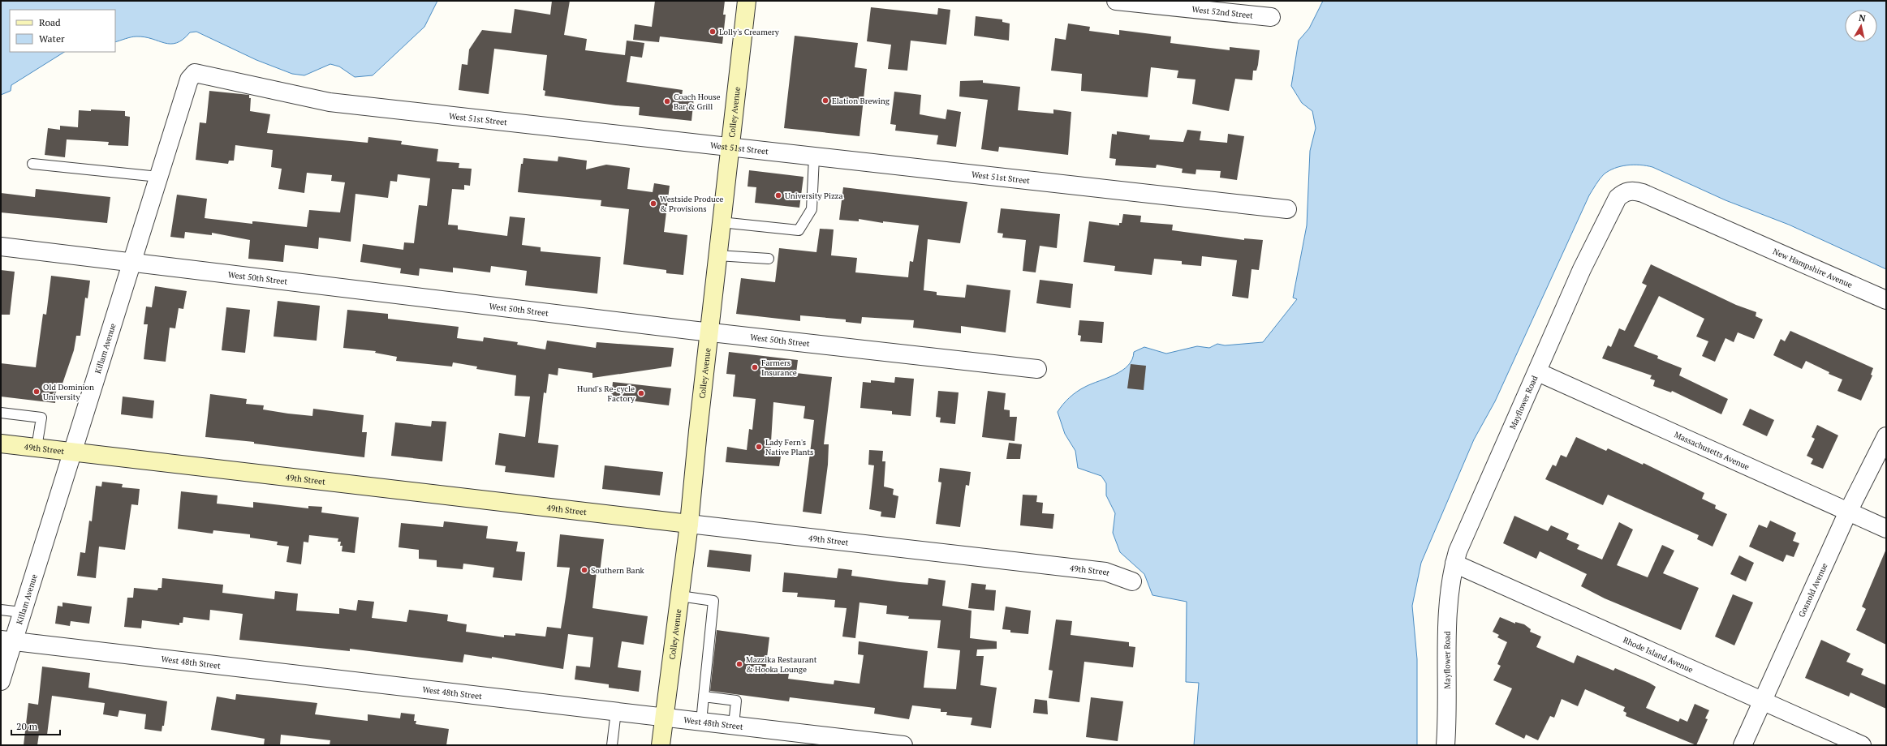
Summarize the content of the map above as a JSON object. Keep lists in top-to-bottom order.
{
  "streets": {
    "main road": ["Colley Avenue", "49th Street"],
    "street": [
      "West 52nd Street",
      "West 51st Street",
      "New Hampshire Avenue",
      "West 50th Street",
      "Killam Avenue",
      "Mayflower Road",
      "Massachusetts Avenue",
      "Gosnold Avenue",
      "Rhode Island Avenue",
      "West 48th Street"
    ]
  },
  "crossings": [
    ["Colley Avenue", "West 51st Street"],
    ["Colley Avenue", "West 50th Street"],
    ["Colley Avenue", "49th Street"],
    ["Colley Avenue", "West 48th Street"],
    ["West 51st Street", "Killam Avenue"],
    ["New Hampshire Avenue", "Mayflower Road"],
    ["West 50th Street", "Killam Avenue"],
    ["Killam Avenue", "49th Street"],
    ["Killam Avenue", "West 48th Street"],
    ["Mayflower Road", "Massachusetts Avenue"],
    ["Mayflower Road", "Rhode Island Avenue"],
    ["Massachusetts Avenue", "Gosnold Avenue"],
    ["Gosnold Avenue", "Rhode Island Avenue"]
  ],
  "places": [
    "Lolly's Creamery",
    "Elation Brewing",
    "Coach House Bar & Grill",
    "University Pizza",
    "Westside Produce & Provisions",
    "Farmers Insurance",
    "Old Dominion University",
    "Hund's Re-cycle Factory",
    "Lady Fern's Native Plants",
    "Southern Bank",
    "Mazzika Restaurant & Hooka Lounge"
  ],
  "legend": ["Road", "Water"],
  "scale_bar": "20 m",
  "north": "top"
}
